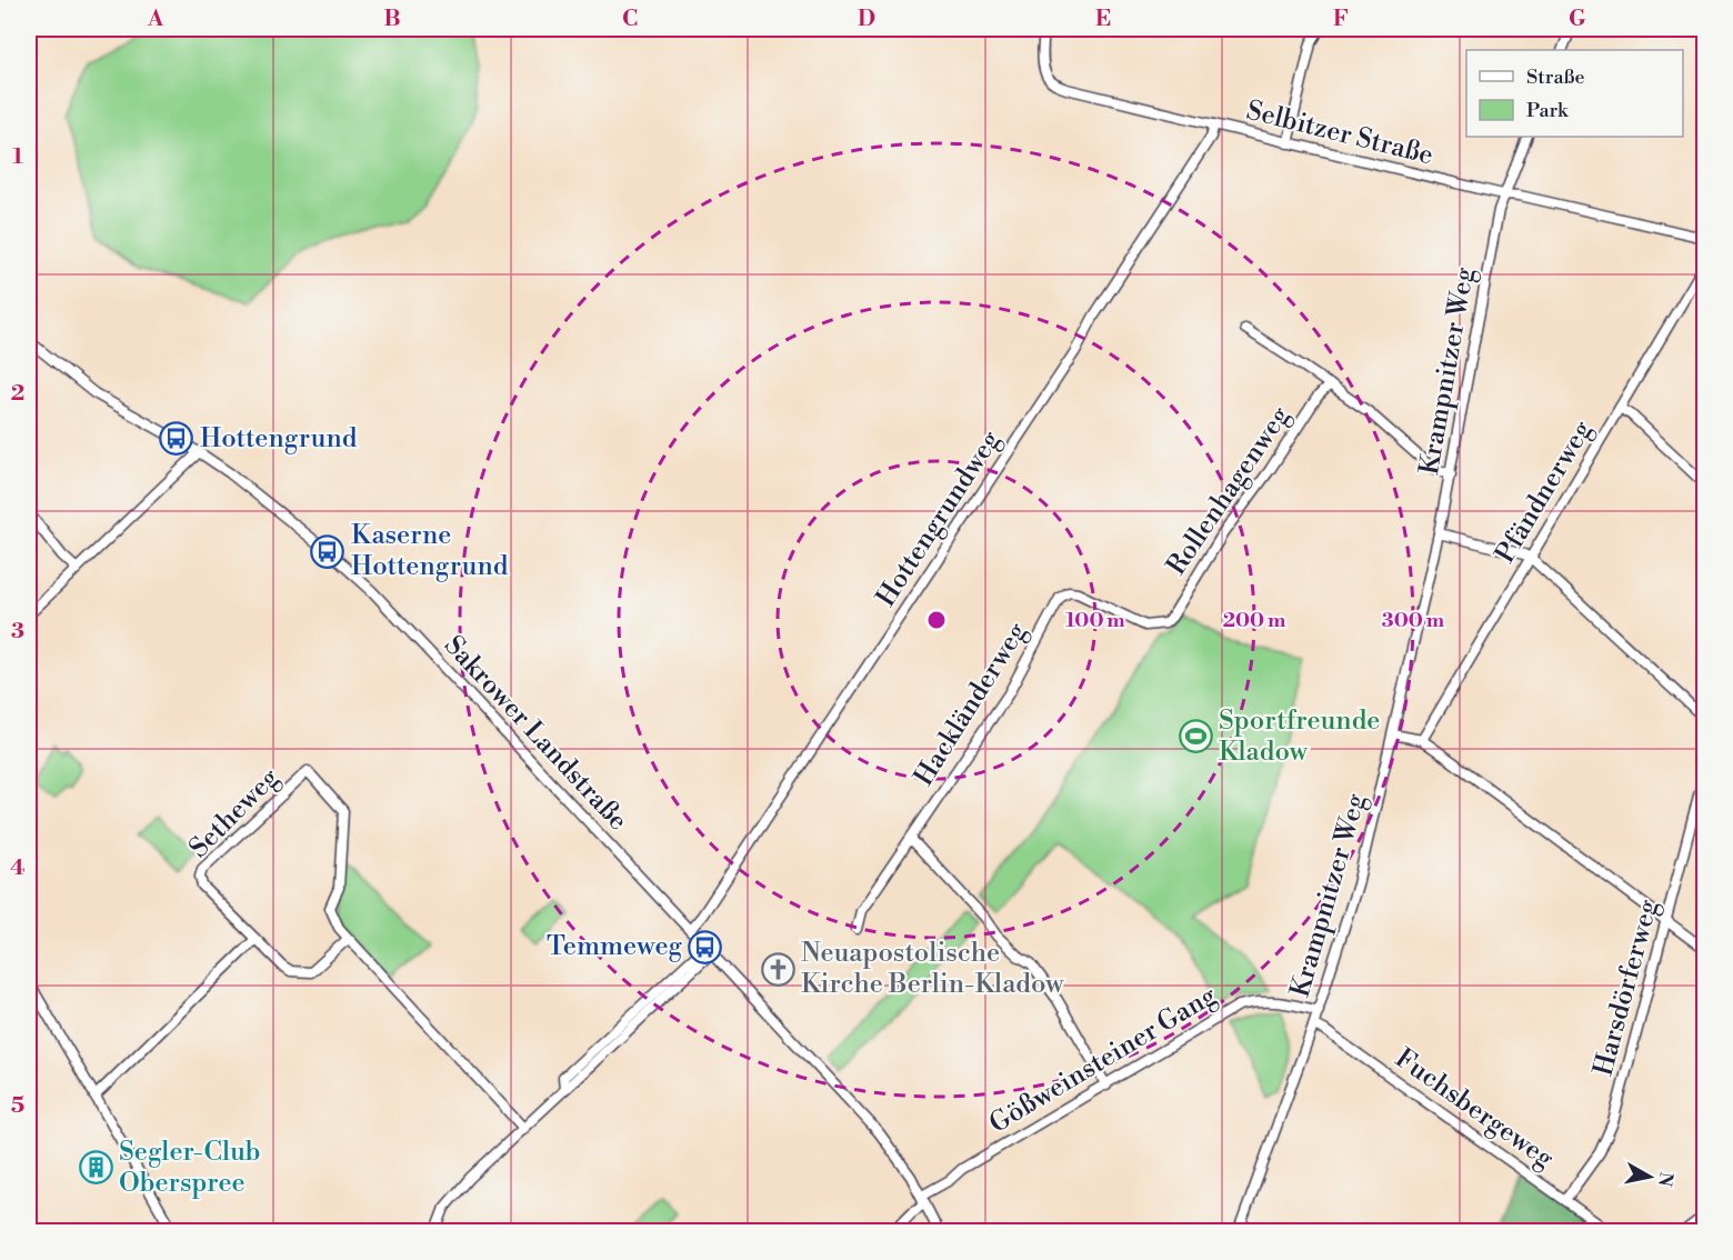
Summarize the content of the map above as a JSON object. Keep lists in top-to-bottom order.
{
  "streets": {
    "street": [
      "Selbitzer Straße",
      "Krampnitzer Weg",
      "Rollenhagenweg",
      "Pfändnerweg",
      "Hottengrundweg",
      "Hackländerweg",
      "Sakrower Landstraße",
      "Setheweg",
      "Harsdörferweg",
      "Gößweinsteiner Gang",
      "Fuchsbergeweg"
    ]
  },
  "crossings": [
    ["Selbitzer Straße", "Krampnitzer Weg"],
    ["Selbitzer Straße", "Hottengrundweg"],
    ["Krampnitzer Weg", "Gößweinsteiner Gang"],
    ["Krampnitzer Weg", "Fuchsbergeweg"],
    ["Rollenhagenweg", "Hackländerweg"],
    ["Hottengrundweg", "Sakrower Landstraße"],
    ["Sakrower Landstraße", "Gößweinsteiner Gang"],
    ["Harsdörferweg", "Fuchsbergeweg"]
  ],
  "places": {
    "bus stop": ["Hottengrund", "Kaserne Hottengrund", "Temmeweg"],
    "sports": ["Sportfreunde Kladow"],
    "church": ["Neuapostolische Kirche Berlin-Kladow"],
    "building": ["Segler-Club Oberspree"]
  },
  "legend": ["Straße", "Park"],
  "north": "right",
  "grid": {
    "columns": [
      "A",
      "B",
      "C",
      "D",
      "E",
      "F",
      "G"
    ],
    "rows": [
      "1",
      "2",
      "3",
      "4",
      "5"
    ]
  },
  "rings": ["100 m", "200 m", "300 m"]
}
